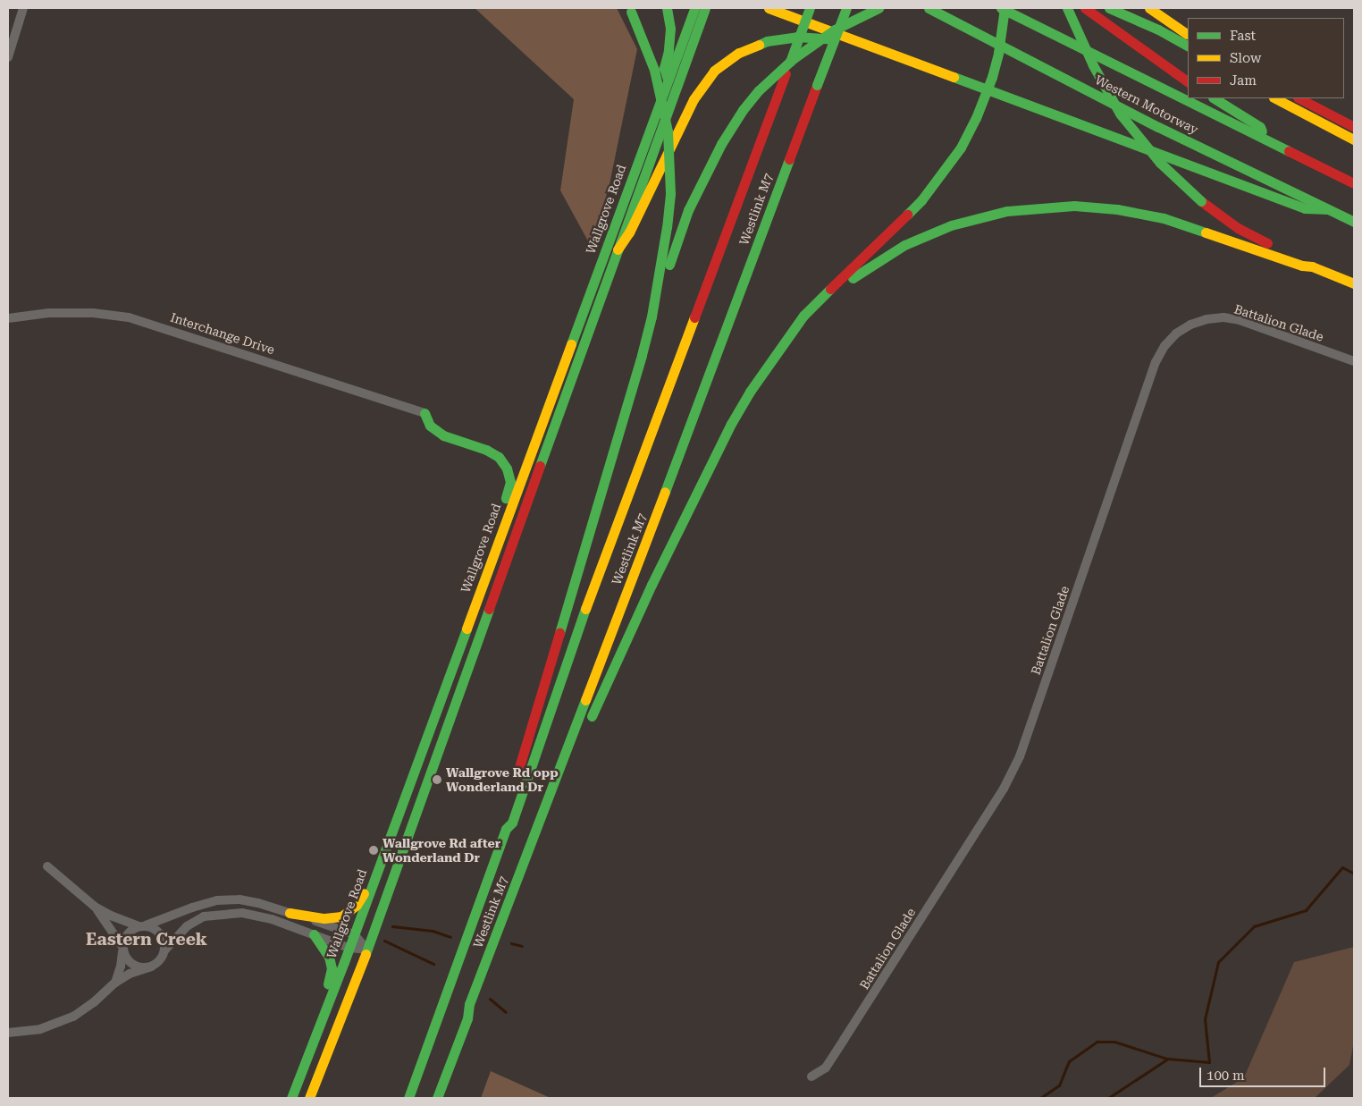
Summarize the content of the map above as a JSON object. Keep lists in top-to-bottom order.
{
  "streets": {
    "main road": ["Western Motorway", "Wallgrove Road", "Westlink M7"],
    "street": ["Battalion Glade", "Interchange Drive"]
  },
  "districts": ["Eastern Creek"],
  "places": ["Wallgrove Rd opp Wonderland Dr", "Wallgrove Rd after Wonderland Dr"],
  "legend": ["Fast", "Slow", "Jam"],
  "scale_bar": "100 m"
}
